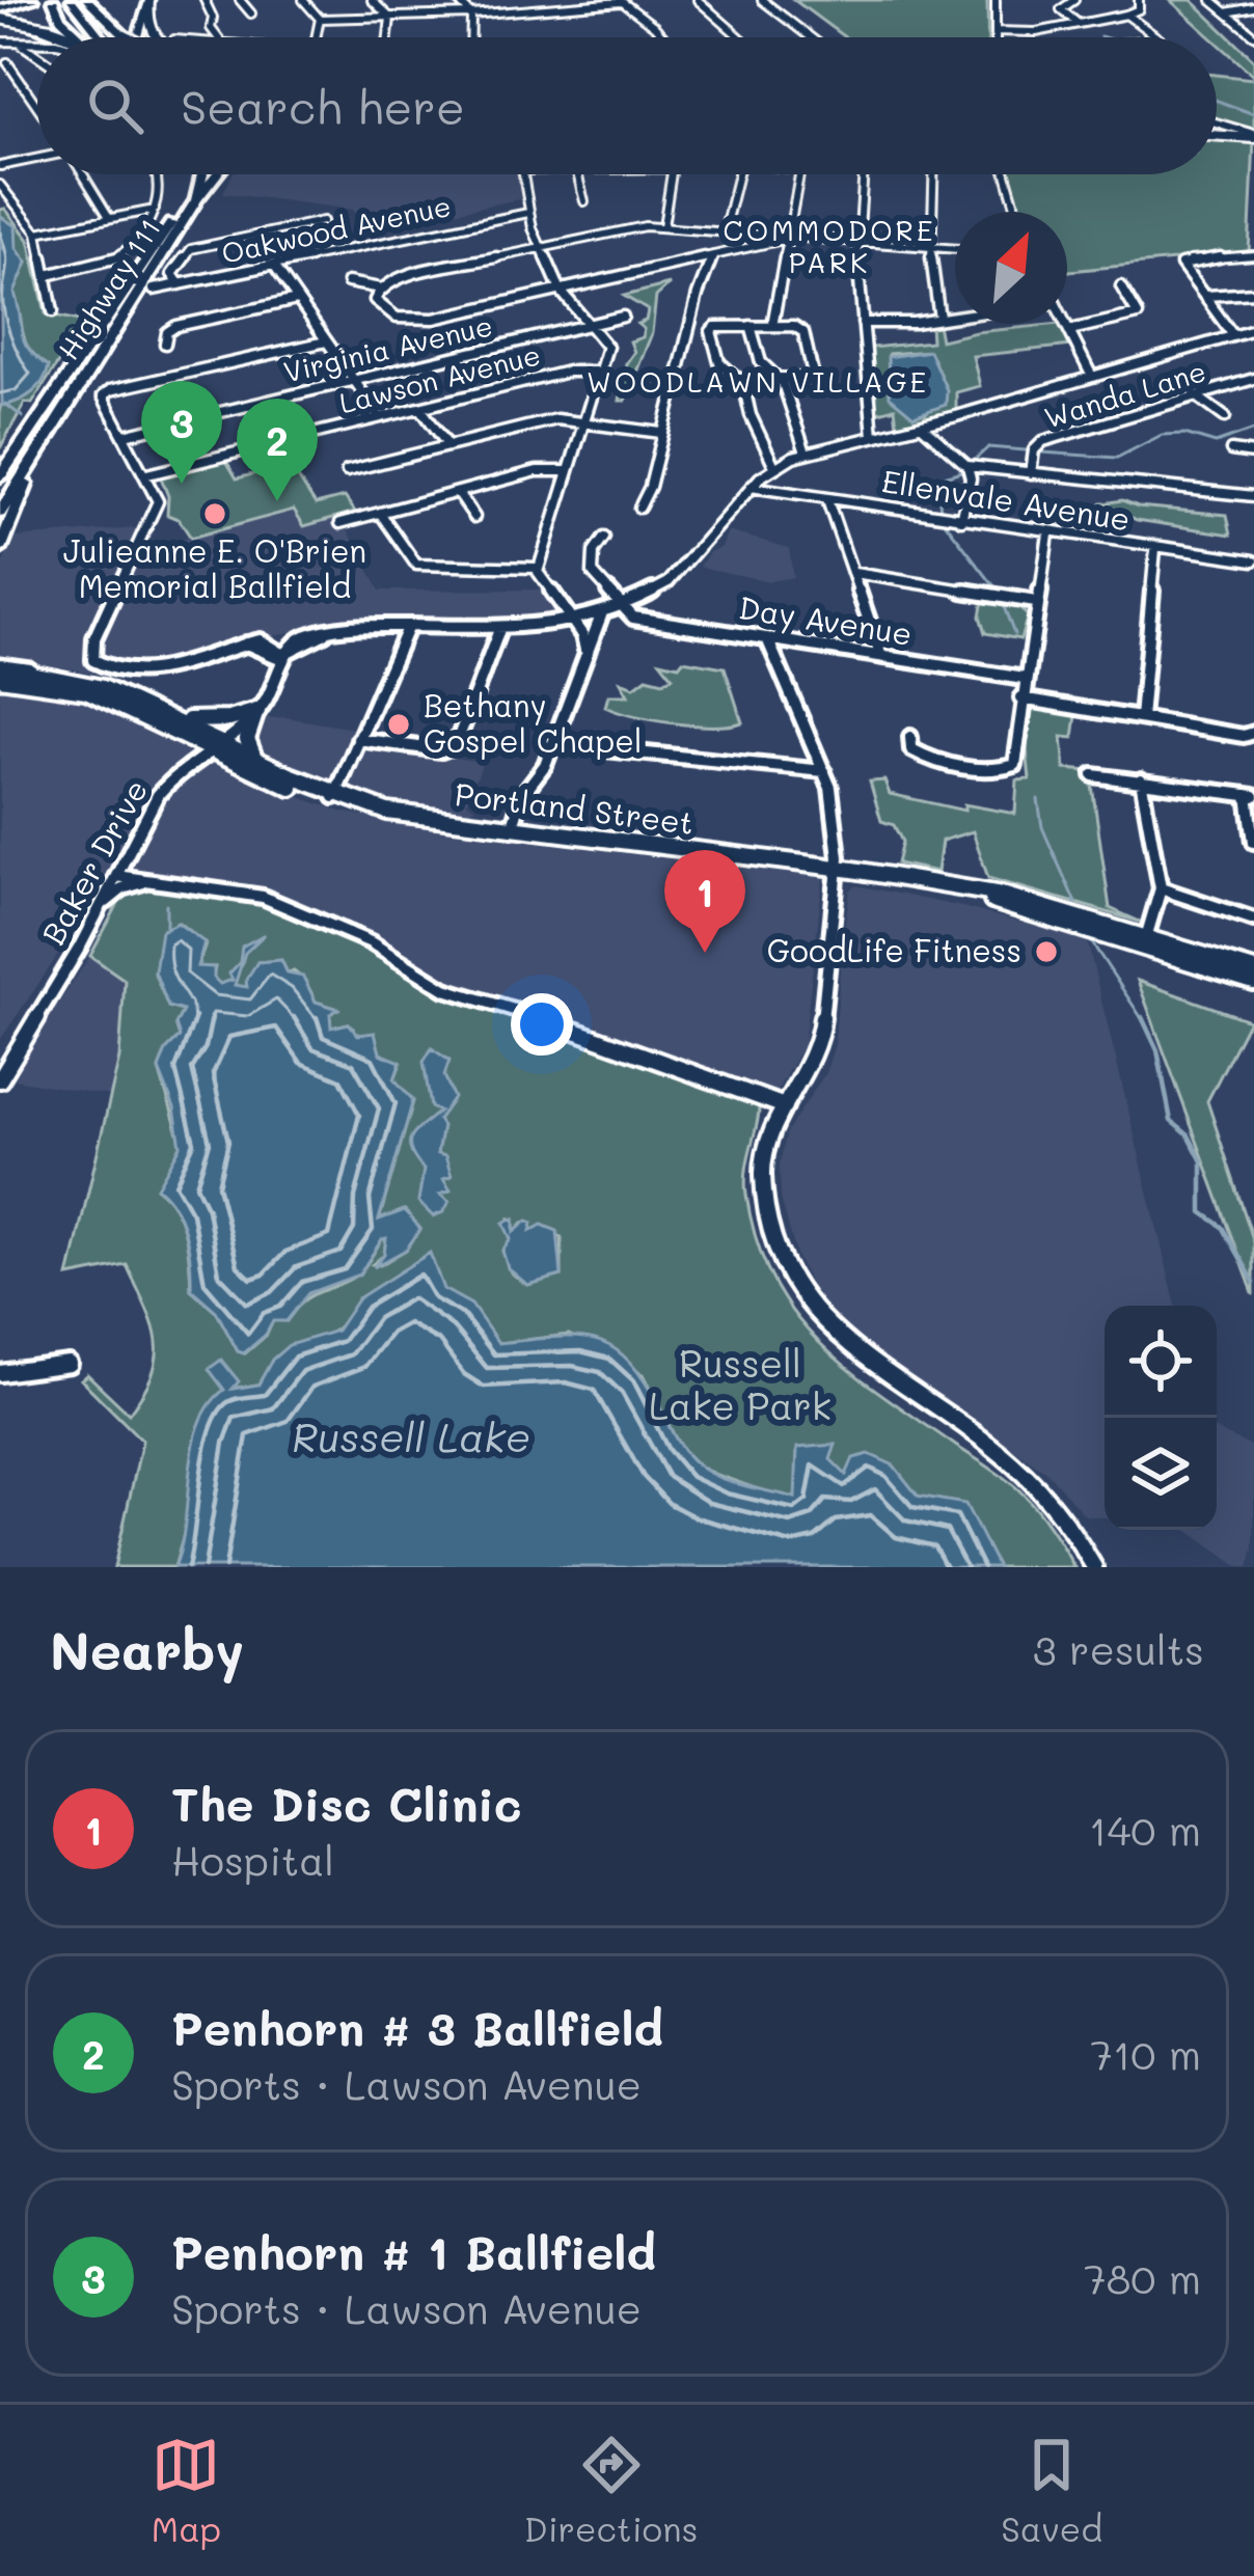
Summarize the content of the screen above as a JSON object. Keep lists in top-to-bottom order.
{
  "streets": {
    "highway": ["Highway 111"],
    "main road": ["Portland Street"],
    "street": [
      "Oakwood Avenue",
      "Virginia Avenue",
      "Lawson Avenue",
      "Wanda Lane",
      "Ellenvale Avenue",
      "Day Avenue",
      "Baker Drive"
    ]
  },
  "crossings": [
    ["Portland Street", "Baker Drive"]
  ],
  "districts": ["COMMODORE PARK", "WOODLAWN VILLAGE"],
  "water": ["Russell Lake"],
  "parks": ["Russell Lake Park"],
  "places": ["Julieanne E. O'Brien Memorial Ballfield", "Bethany Gospel Chapel", "GoodLife Fitness"],
  "north": "top right",
  "page": {
    "search": "Search here",
    "pins": ["3", "2", "1"],
    "heading": ["Nearby", "3 results"],
    "list": [
      {
        "mark": "1",
        "name": "The Disc Clinic",
        "note": "Hospital",
        "value": "140 m"
      },
      {
        "mark": "2",
        "name": "Penhorn # 3 Ballfield",
        "note": "Sports · Lawson Avenue",
        "value": "710 m"
      },
      {
        "mark": "3",
        "name": "Penhorn # 1 Ballfield",
        "note": "Sports · Lawson Avenue",
        "value": "780 m"
      }
    ],
    "nav": ["Map", "Directions", "Saved"]
  }
}
